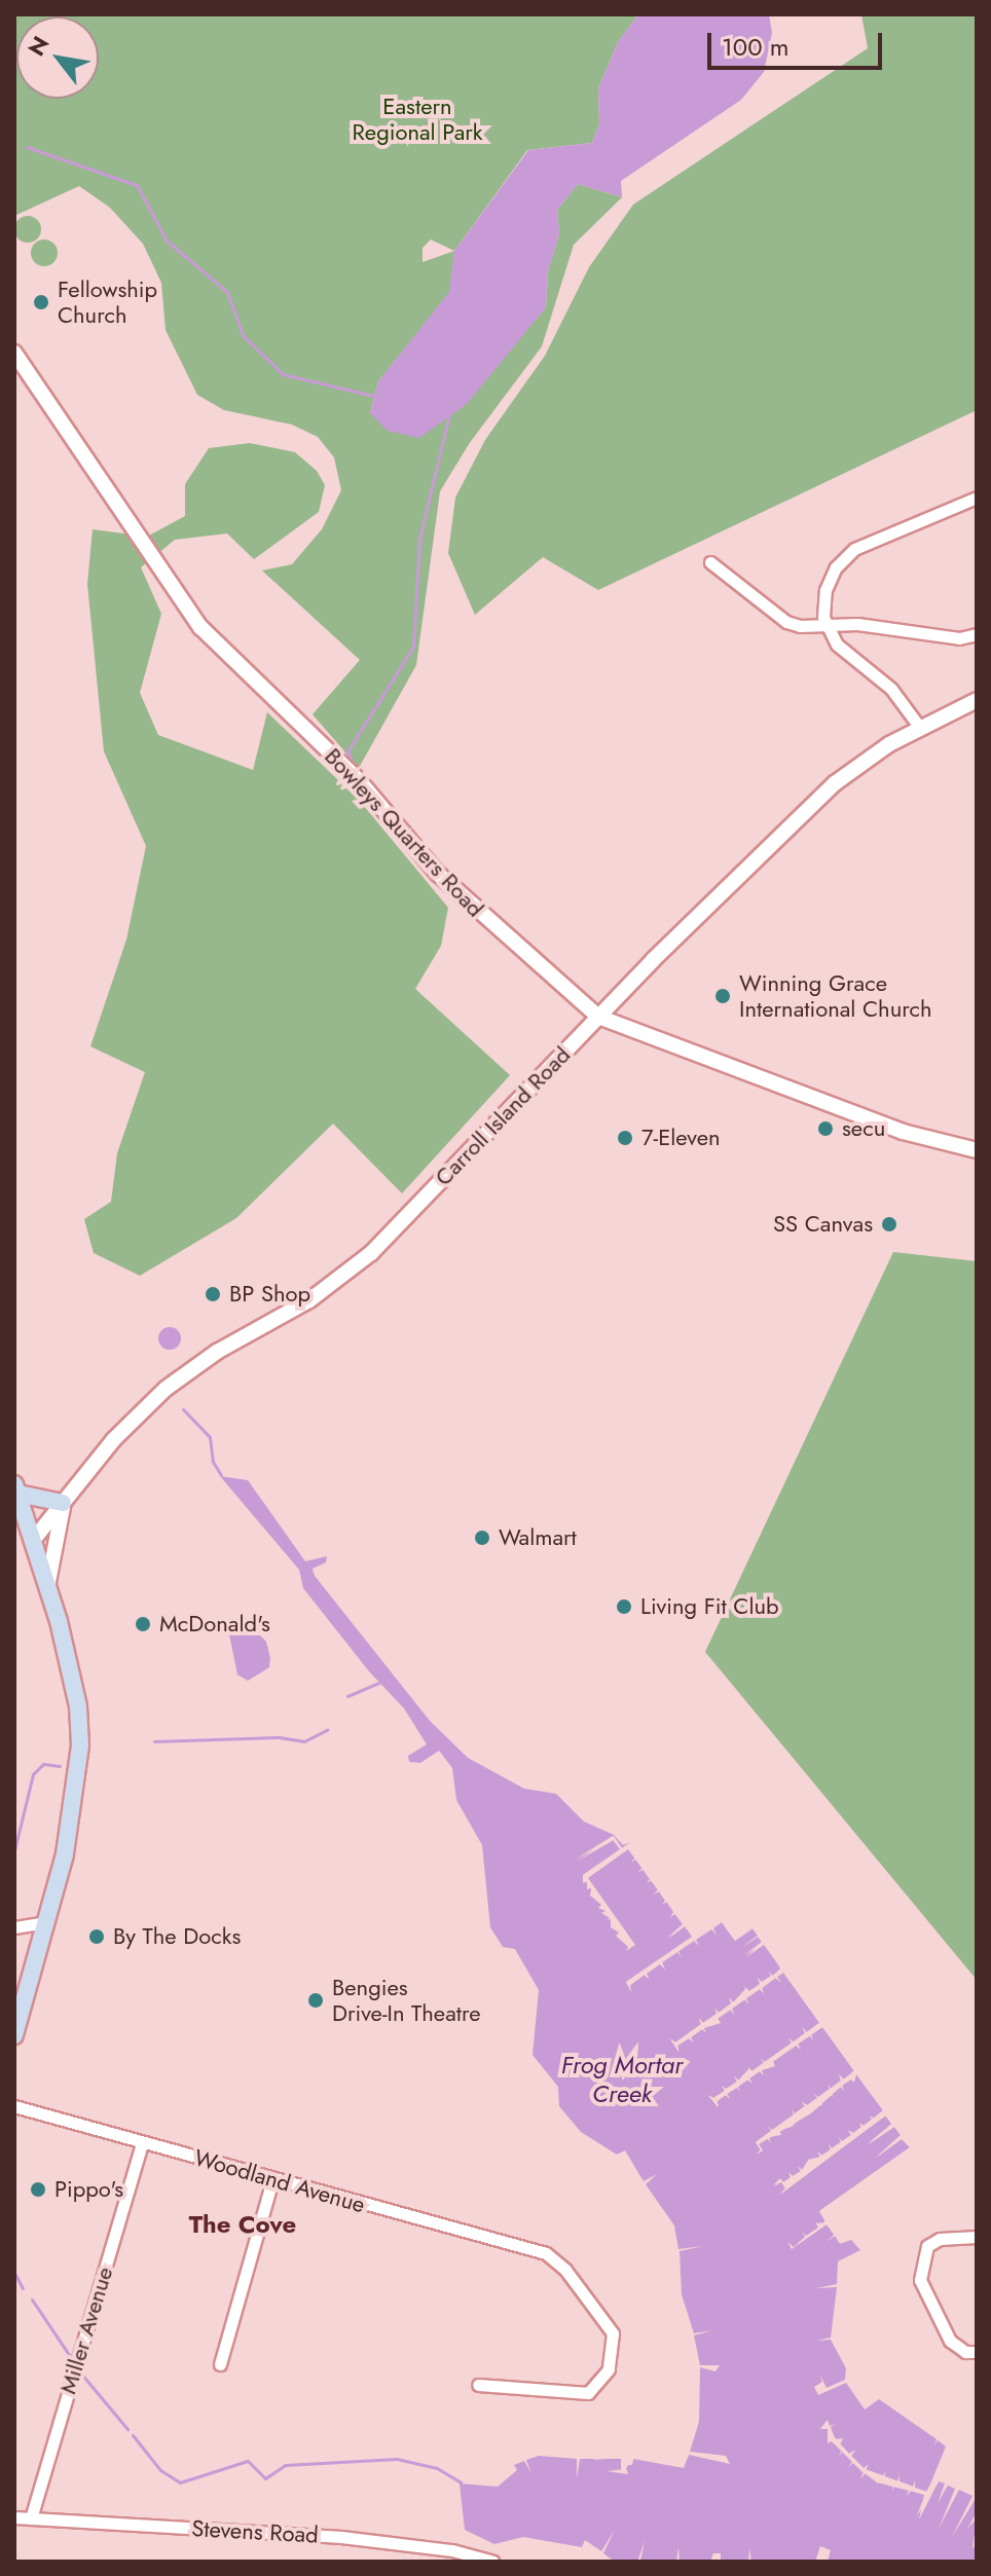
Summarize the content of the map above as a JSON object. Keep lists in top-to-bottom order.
{
  "streets": {
    "street": [
      "Bowleys Quarters Road",
      "Carroll Island Road",
      "Woodland Avenue",
      "Miller Avenue",
      "Stevens Road"
    ]
  },
  "crossings": [
    ["Bowleys Quarters Road", "Carroll Island Road"],
    ["Woodland Avenue", "Miller Avenue"],
    ["Miller Avenue", "Stevens Road"]
  ],
  "districts": ["The Cove"],
  "water": ["Frog Mortar Creek"],
  "parks": ["Eastern Regional Park"],
  "places": [
    "Fellowship Church",
    "Winning Grace International Church",
    "secu",
    "7-Eleven",
    "SS Canvas",
    "BP Shop",
    "Walmart",
    "Living Fit Club",
    "McDonald's",
    "By The Docks",
    "Bengies Drive-In Theatre",
    "Pippo's"
  ],
  "scale_bar": "100 m",
  "north": "top left"
}
